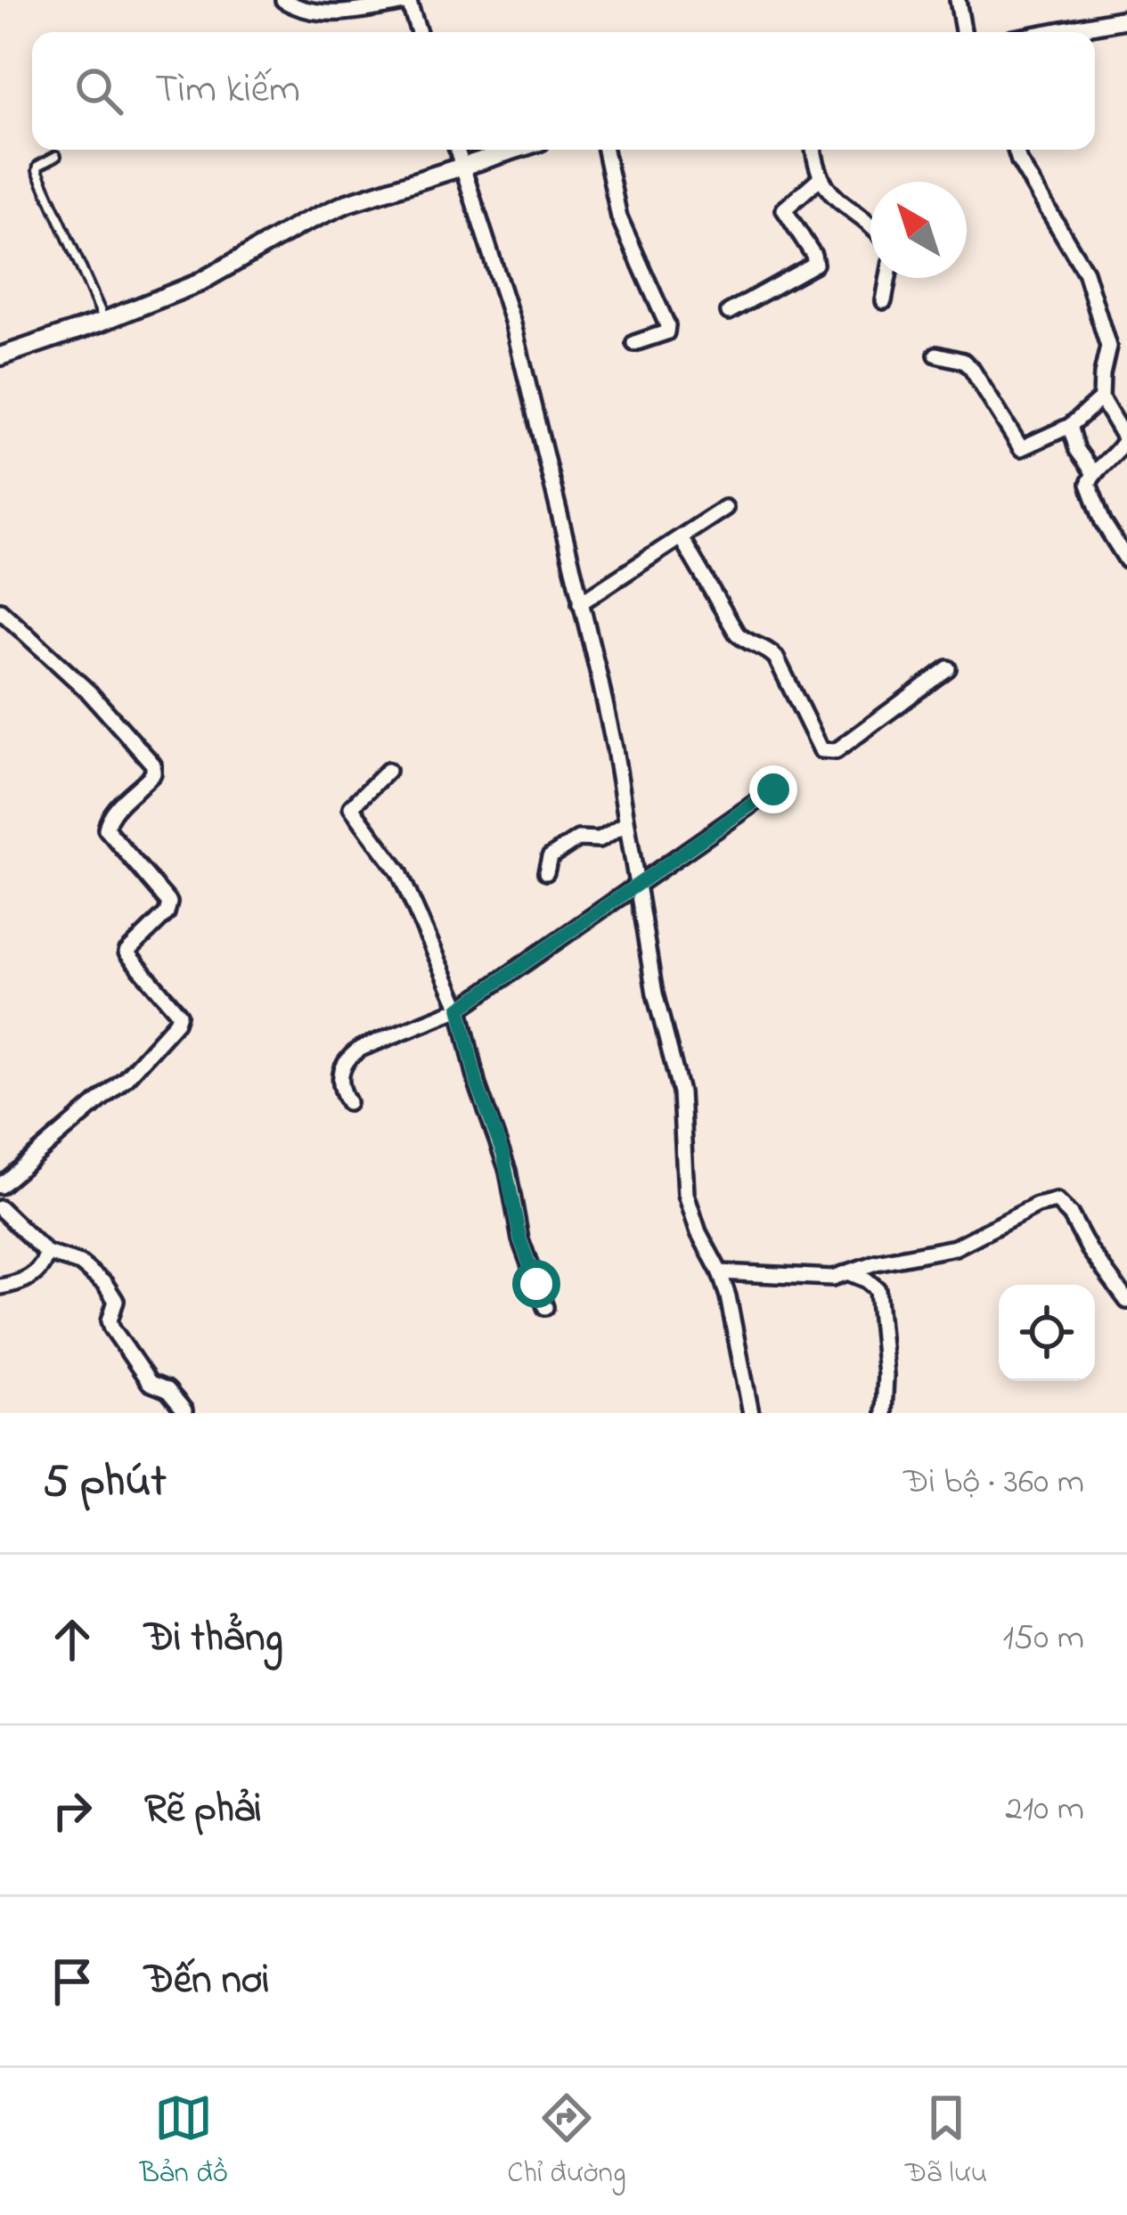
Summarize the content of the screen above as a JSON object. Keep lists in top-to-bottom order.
{
  "north": "top left",
  "page": {
    "search": "Tìm kiếm",
    "heading": ["5 phút", "Đi bộ · 360 m"],
    "list": [
      ["Đi thẳng", "150 m"],
      ["Rẽ phải", "210 m"],
      "Đến nơi"
    ],
    "nav": ["Bản đồ", "Chỉ đường", "Đã lưu"]
  }
}
